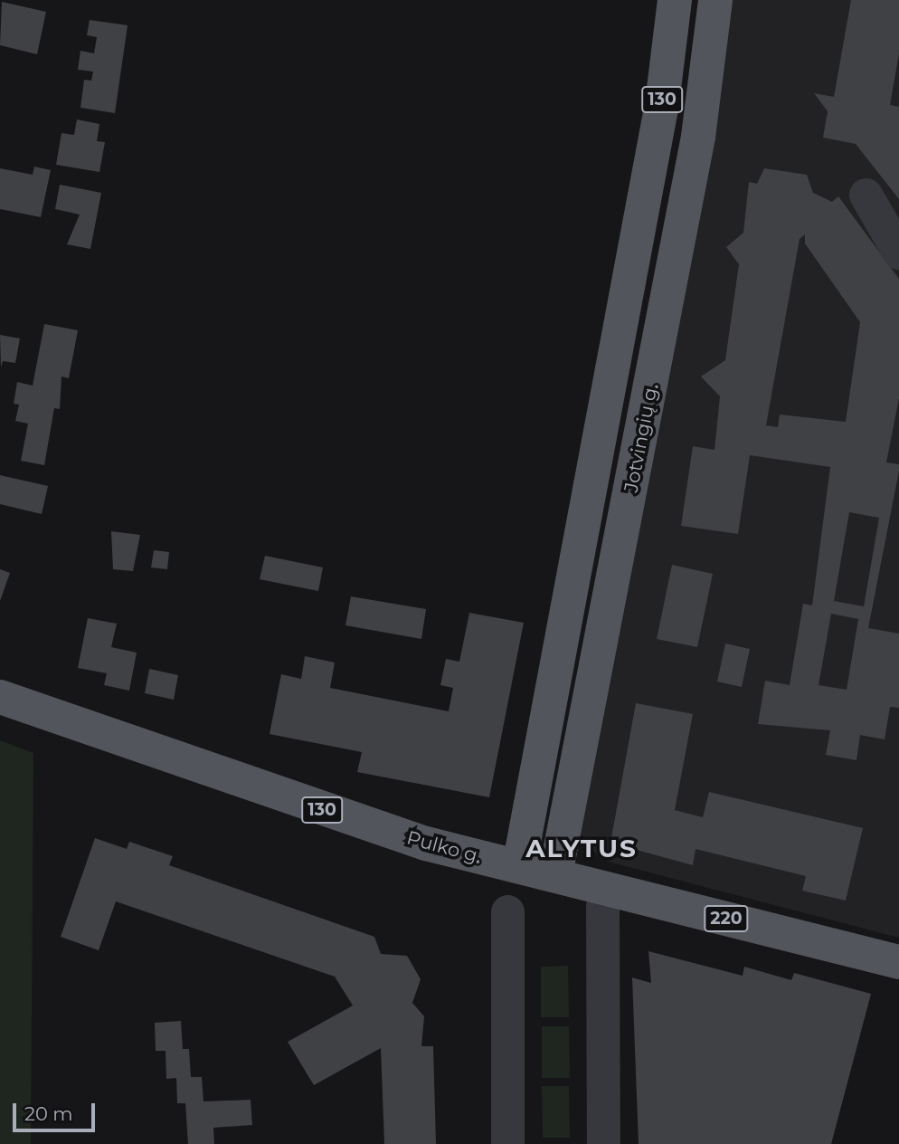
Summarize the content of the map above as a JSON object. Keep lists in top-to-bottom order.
{
  "streets": {
    "main road": [
      "130",
      "Jotvingių g.",
      "Pulko g.",
      "220"
    ]
  },
  "crossings": [
    ["130", "Pulko g."],
    ["Jotvingių g.", "Pulko g."]
  ],
  "districts": ["ALYTUS"],
  "scale_bar": "20 m"
}
